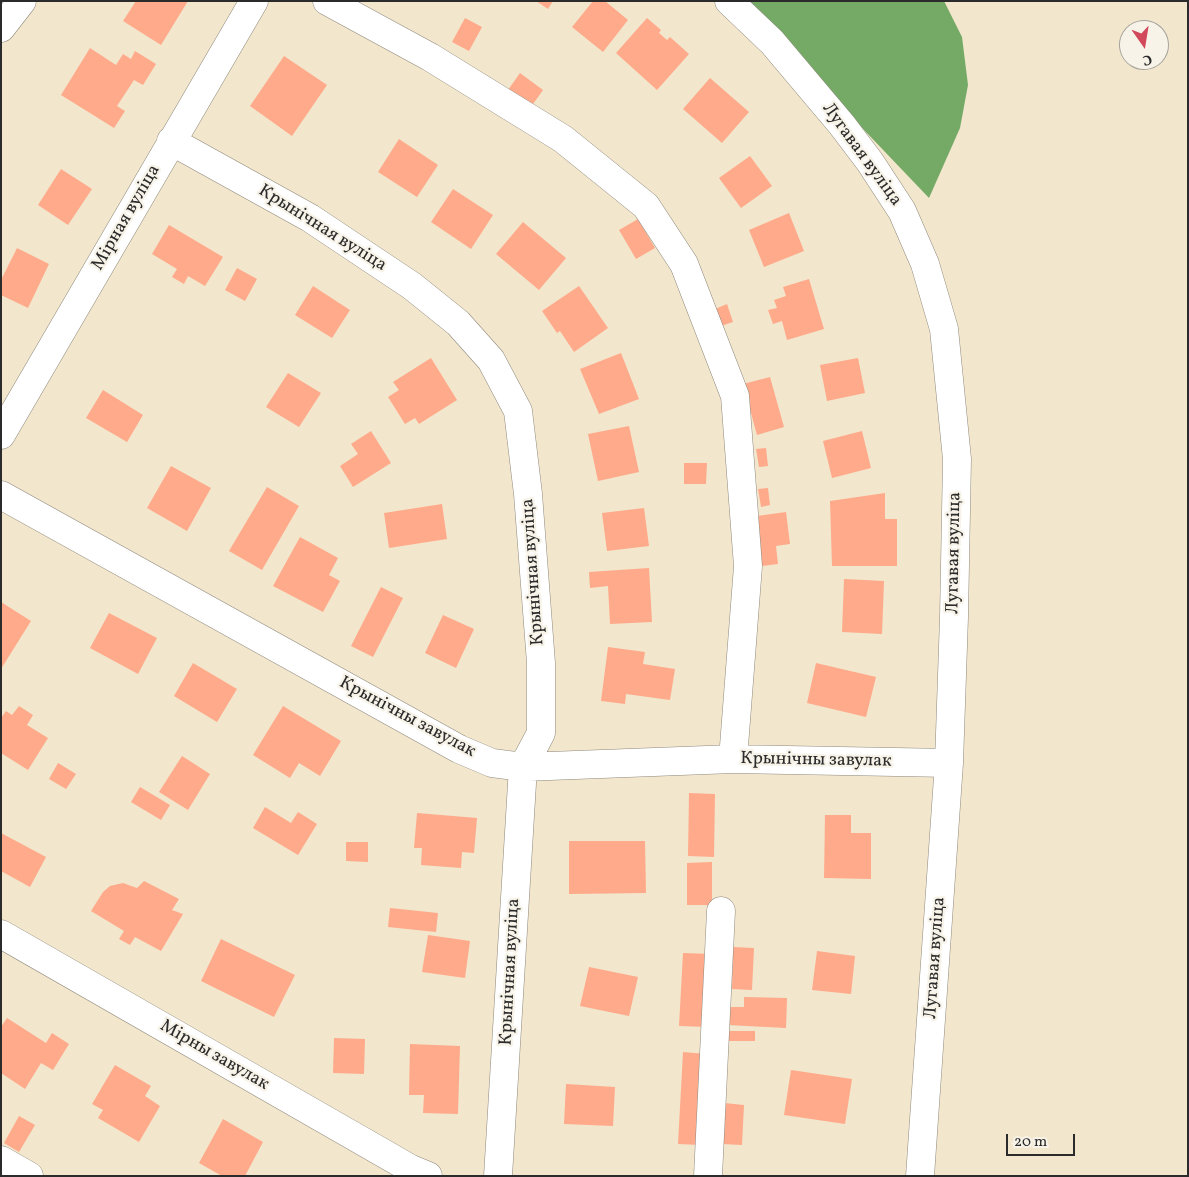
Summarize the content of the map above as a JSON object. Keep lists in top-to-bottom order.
{
  "streets": {
    "street": [
      "Лугавая вуліца",
      "Мірная вуліца",
      "Крынічная вуліца",
      "Крынічны завулак",
      "Мірны завулак"
    ]
  },
  "crossings": [
    ["Лугавая вуліца", "Крынічны завулак"],
    ["Мірная вуліца", "Крынічная вуліца"],
    ["Крынічная вуліца", "Крынічны завулак"]
  ],
  "scale_bar": "20 m",
  "north": "bottom"
}
